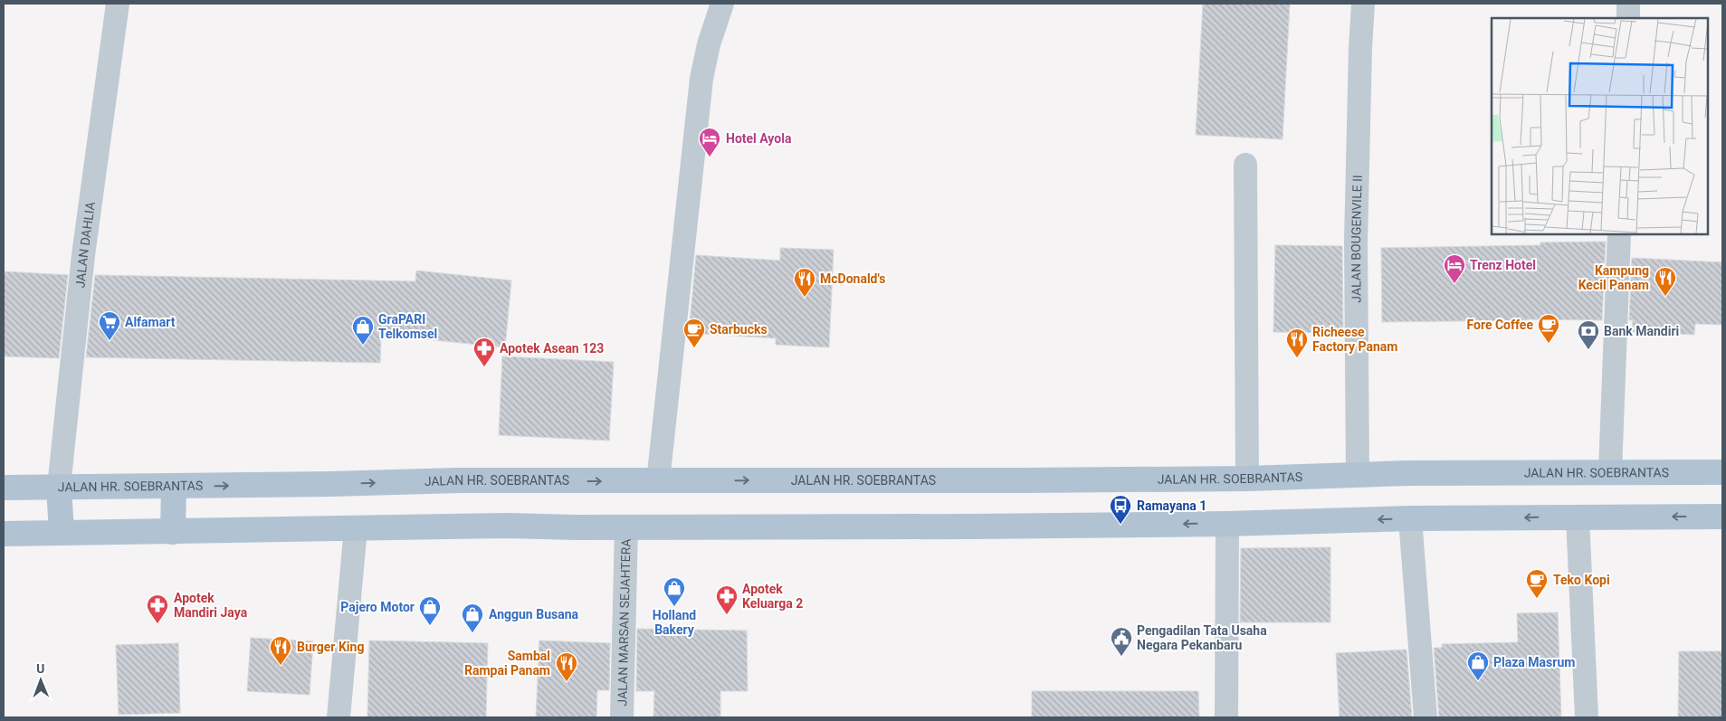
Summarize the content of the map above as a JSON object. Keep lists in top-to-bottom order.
{
  "streets": {
    "main road": ["JALAN HR. SOEBRANTAS"],
    "street": ["JALAN BOUGENVILE II", "JALAN DAHLIA", "JALAN MARSAN SEJAHTERA"]
  },
  "crossings": [
    ["JALAN BOUGENVILE II", "JALAN HR. SOEBRANTAS"],
    ["JALAN DAHLIA", "JALAN HR. SOEBRANTAS"]
  ],
  "places": {
    "hotel": ["Hotel Ayola", "Trenz Hotel"],
    "restaurant": [
      "Kampung Kecil Panam",
      "McDonald's",
      "Richeese Factory Panam",
      "Burger King",
      "Sambal Rampai Panam"
    ],
    "supermarket": ["Alfamart"],
    "cafe": ["Fore Coffee", "Starbucks", "Teko Kopi"],
    "shop": [
      "GraPARI Telkomsel",
      "Holland Bakery",
      "Pajero Motor",
      "Anggun Busana",
      "Plaza Masrum"
    ],
    "bank": ["Bank Mandiri"],
    "pharmacy": ["Apotek Asean 123", "Apotek Keluarga 2", "Apotek Mandiri Jaya"],
    "bus stop": ["Ramayana 1"],
    "public building": ["Pengadilan Tata Usaha Negara Pekanbaru"]
  },
  "north": "top"
}
